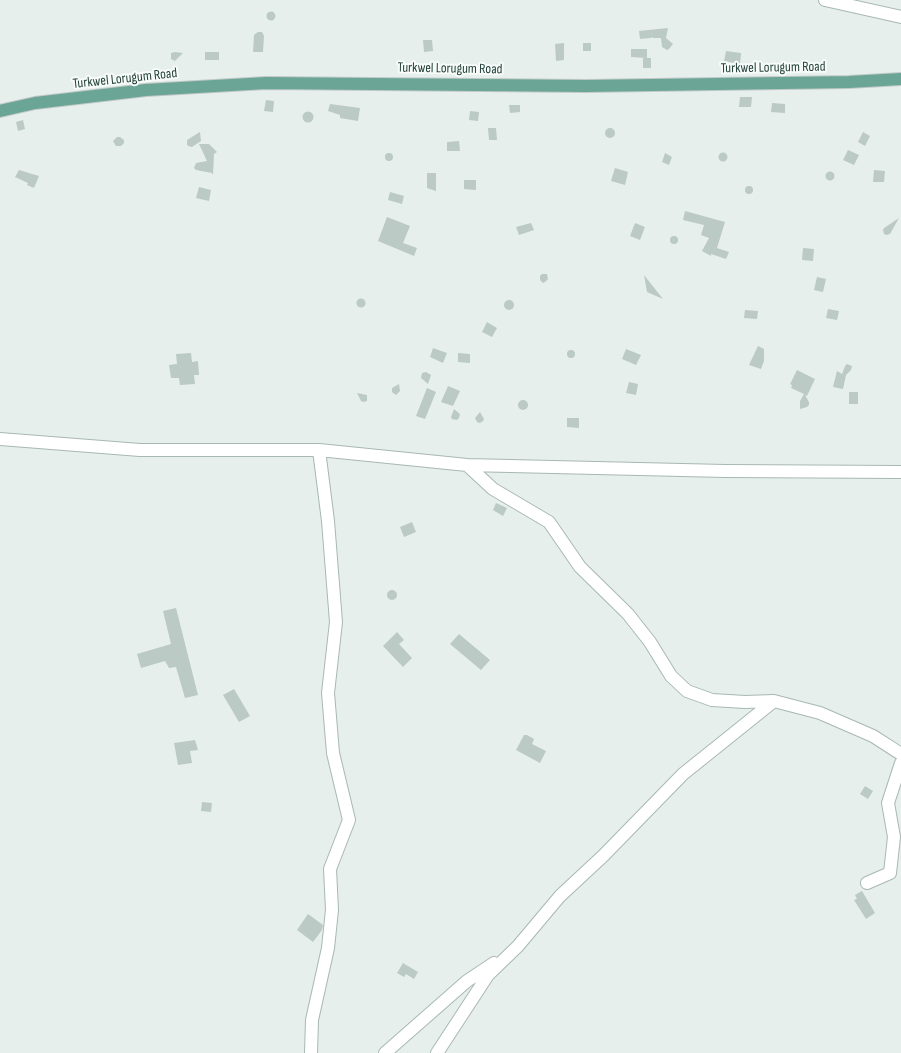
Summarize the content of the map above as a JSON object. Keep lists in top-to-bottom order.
{
  "streets": {
    "main road": ["Turkwel Lorugum Road"]
  }
}
